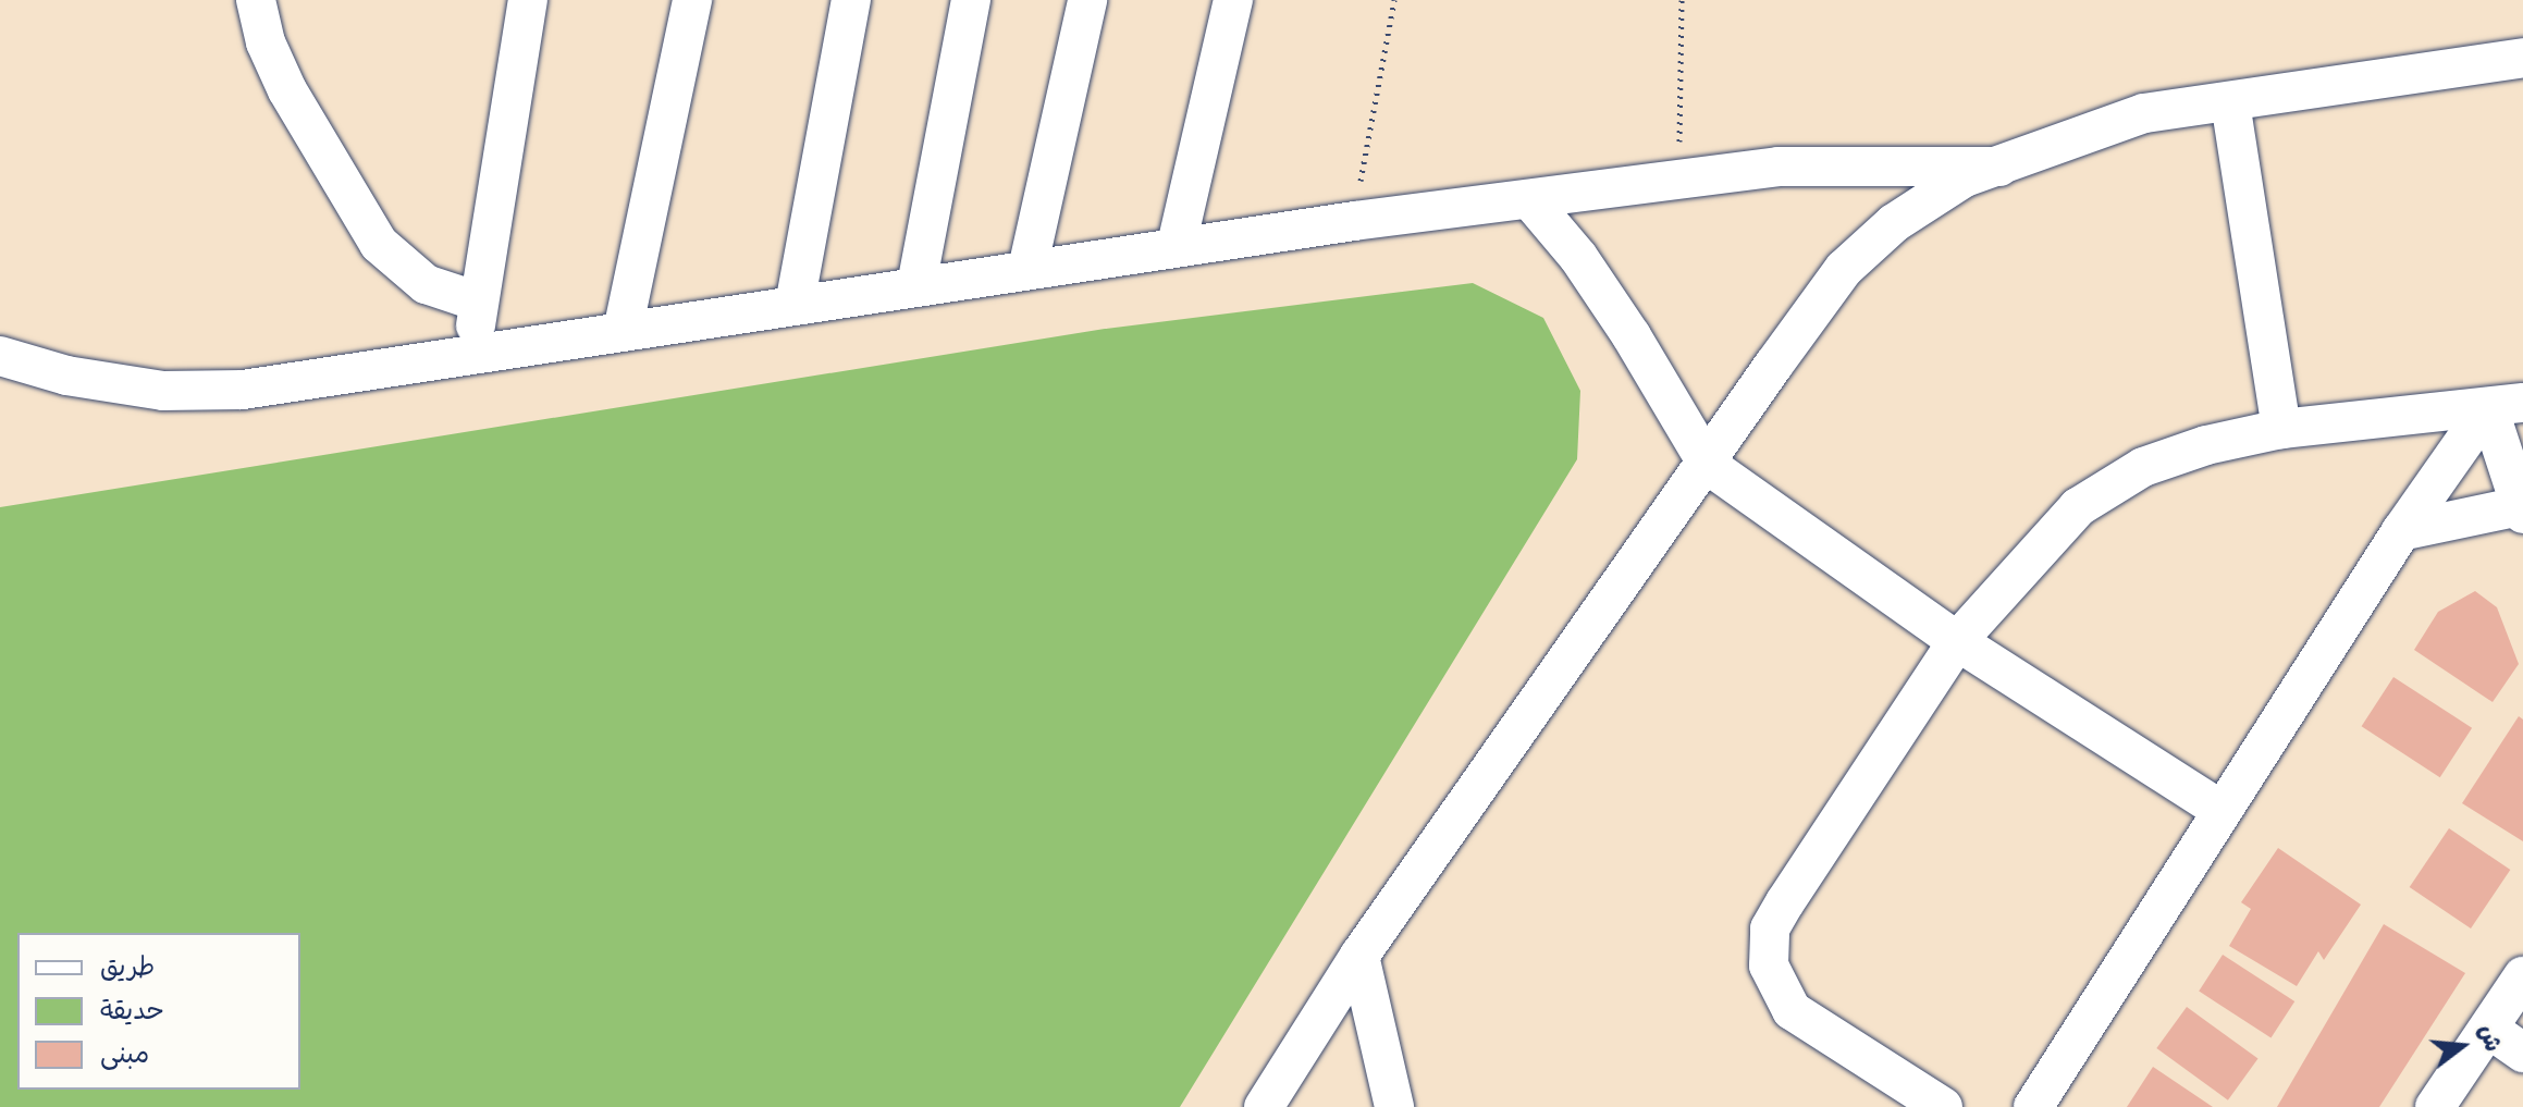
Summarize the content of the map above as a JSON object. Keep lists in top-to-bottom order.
{
  "legend": ["طريق", "حديقة", "مبنى"],
  "north": "right"
}
